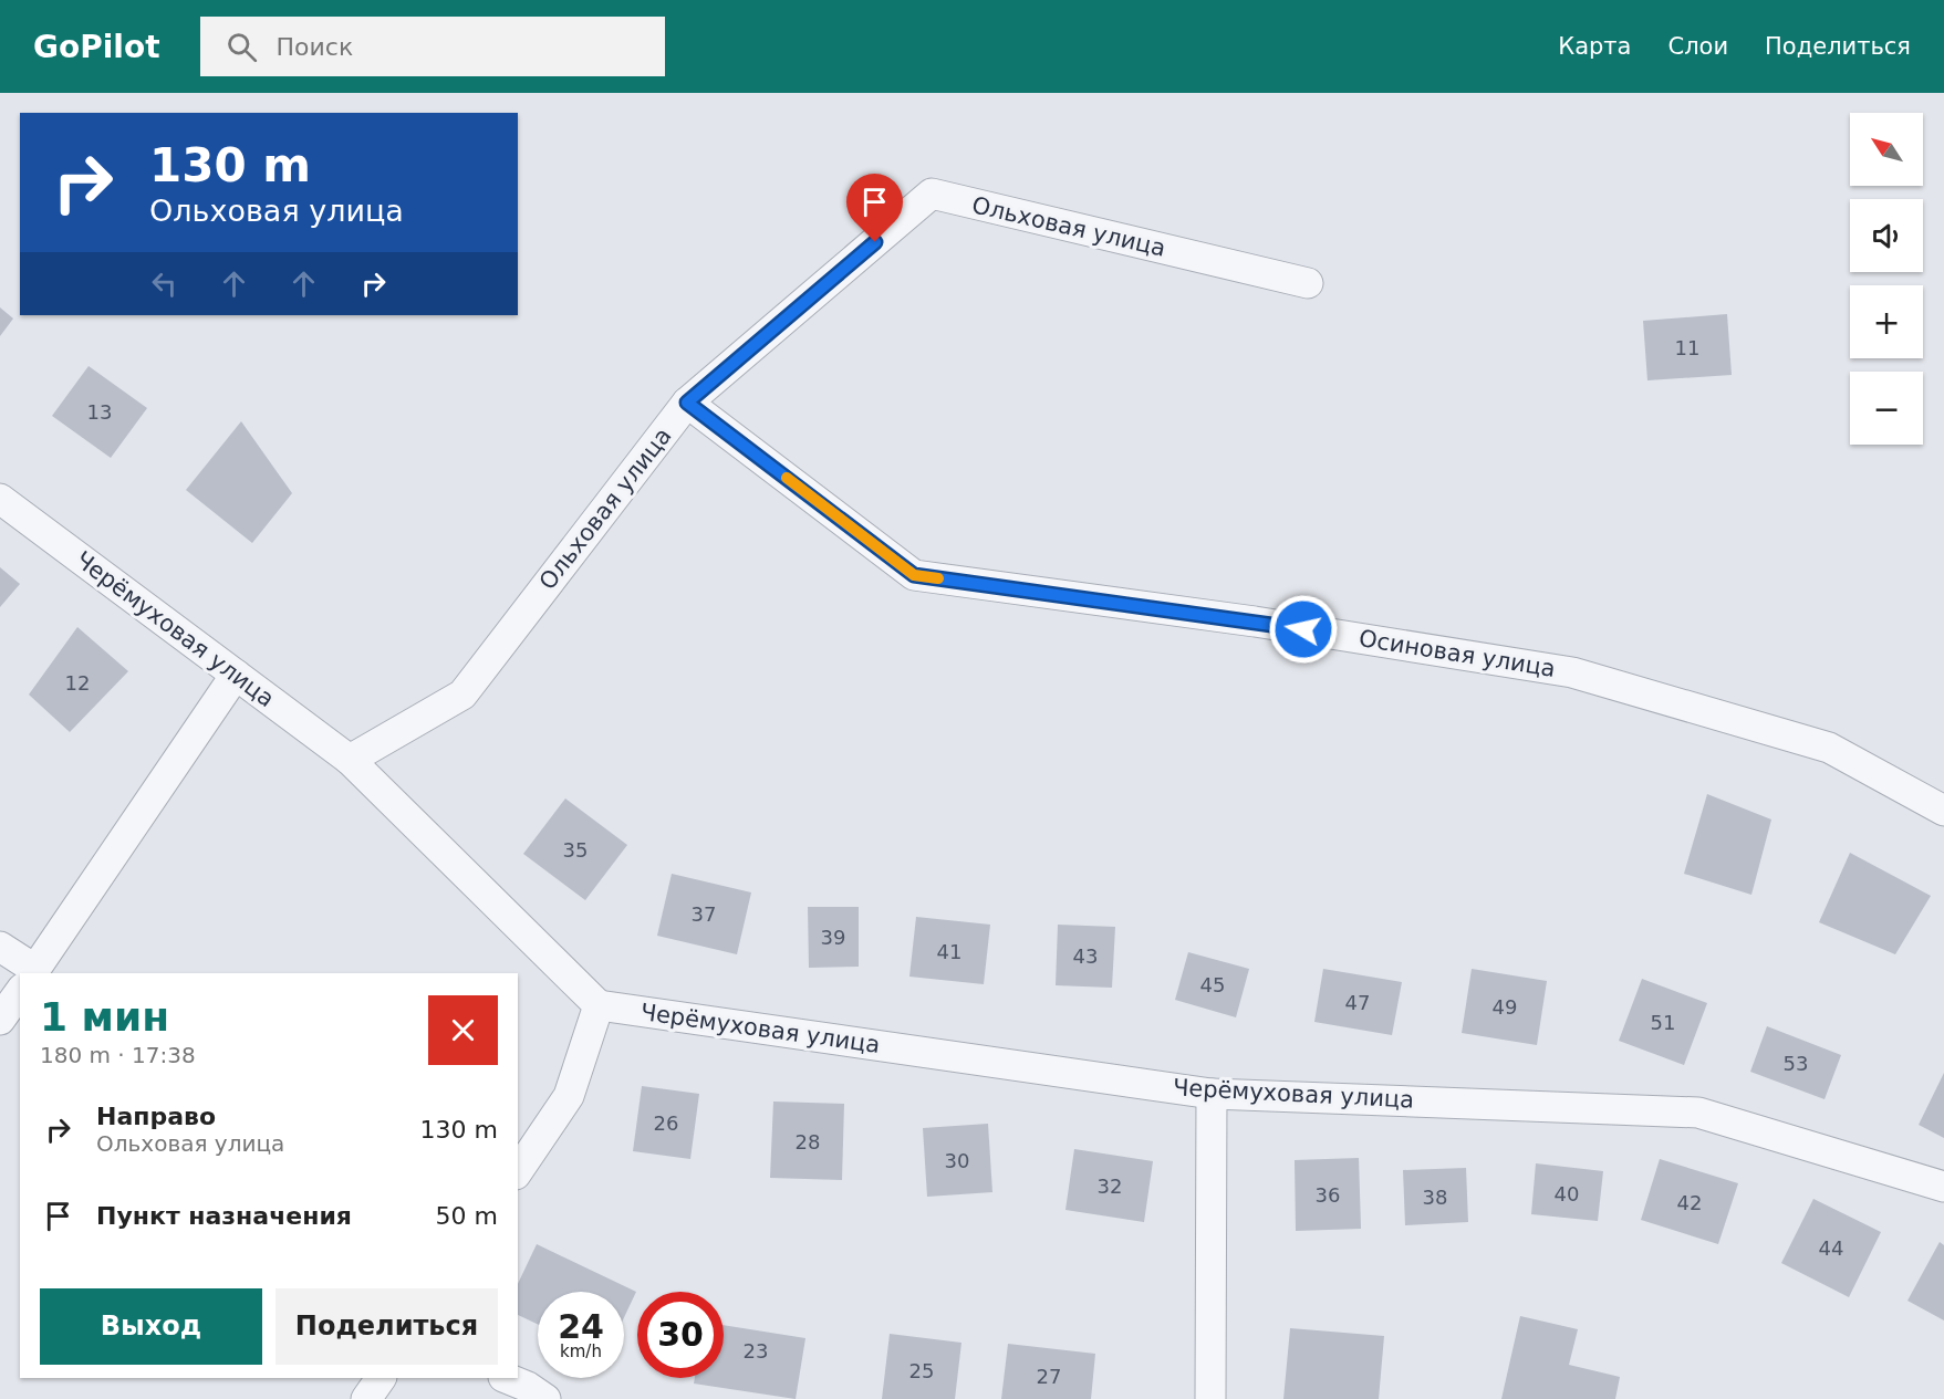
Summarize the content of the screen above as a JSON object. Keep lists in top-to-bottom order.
{
  "streets": {
    "street": ["Ольховая улица", "Черёмуховая улица", "Осиновая улица"]
  },
  "crossings": [
    ["Ольховая улица", "Черёмуховая улица"],
    ["Ольховая улица", "Осиновая улица"]
  ],
  "house_numbers": [
    "11",
    "13",
    "12",
    "35",
    "37",
    "39",
    "41",
    "43",
    "45",
    "47",
    "49",
    "51",
    "53",
    "26",
    "28",
    "30",
    "32",
    "40",
    "36",
    "38",
    "42",
    "44",
    "23",
    "25",
    "27"
  ],
  "north": "top left",
  "page": {
    "header": "GoPilot",
    "search": "Поиск",
    "nav": ["Карта", "Слои", "Поделиться"],
    "map_buttons": ["+", "−"],
    "turn": ["130 m", "Ольховая улица"],
    "heading": ["1 мин", "180 m · 17:38"],
    "list": [
      {
        "name": "Направо",
        "note": "Ольховая улица",
        "value": "130 m"
      },
      {
        "name": "Пункт назначения",
        "value": "50 m"
      }
    ],
    "buttons": ["Выход", "Поделиться"],
    "speed": "24 km/h",
    "limit": "30"
  }
}
